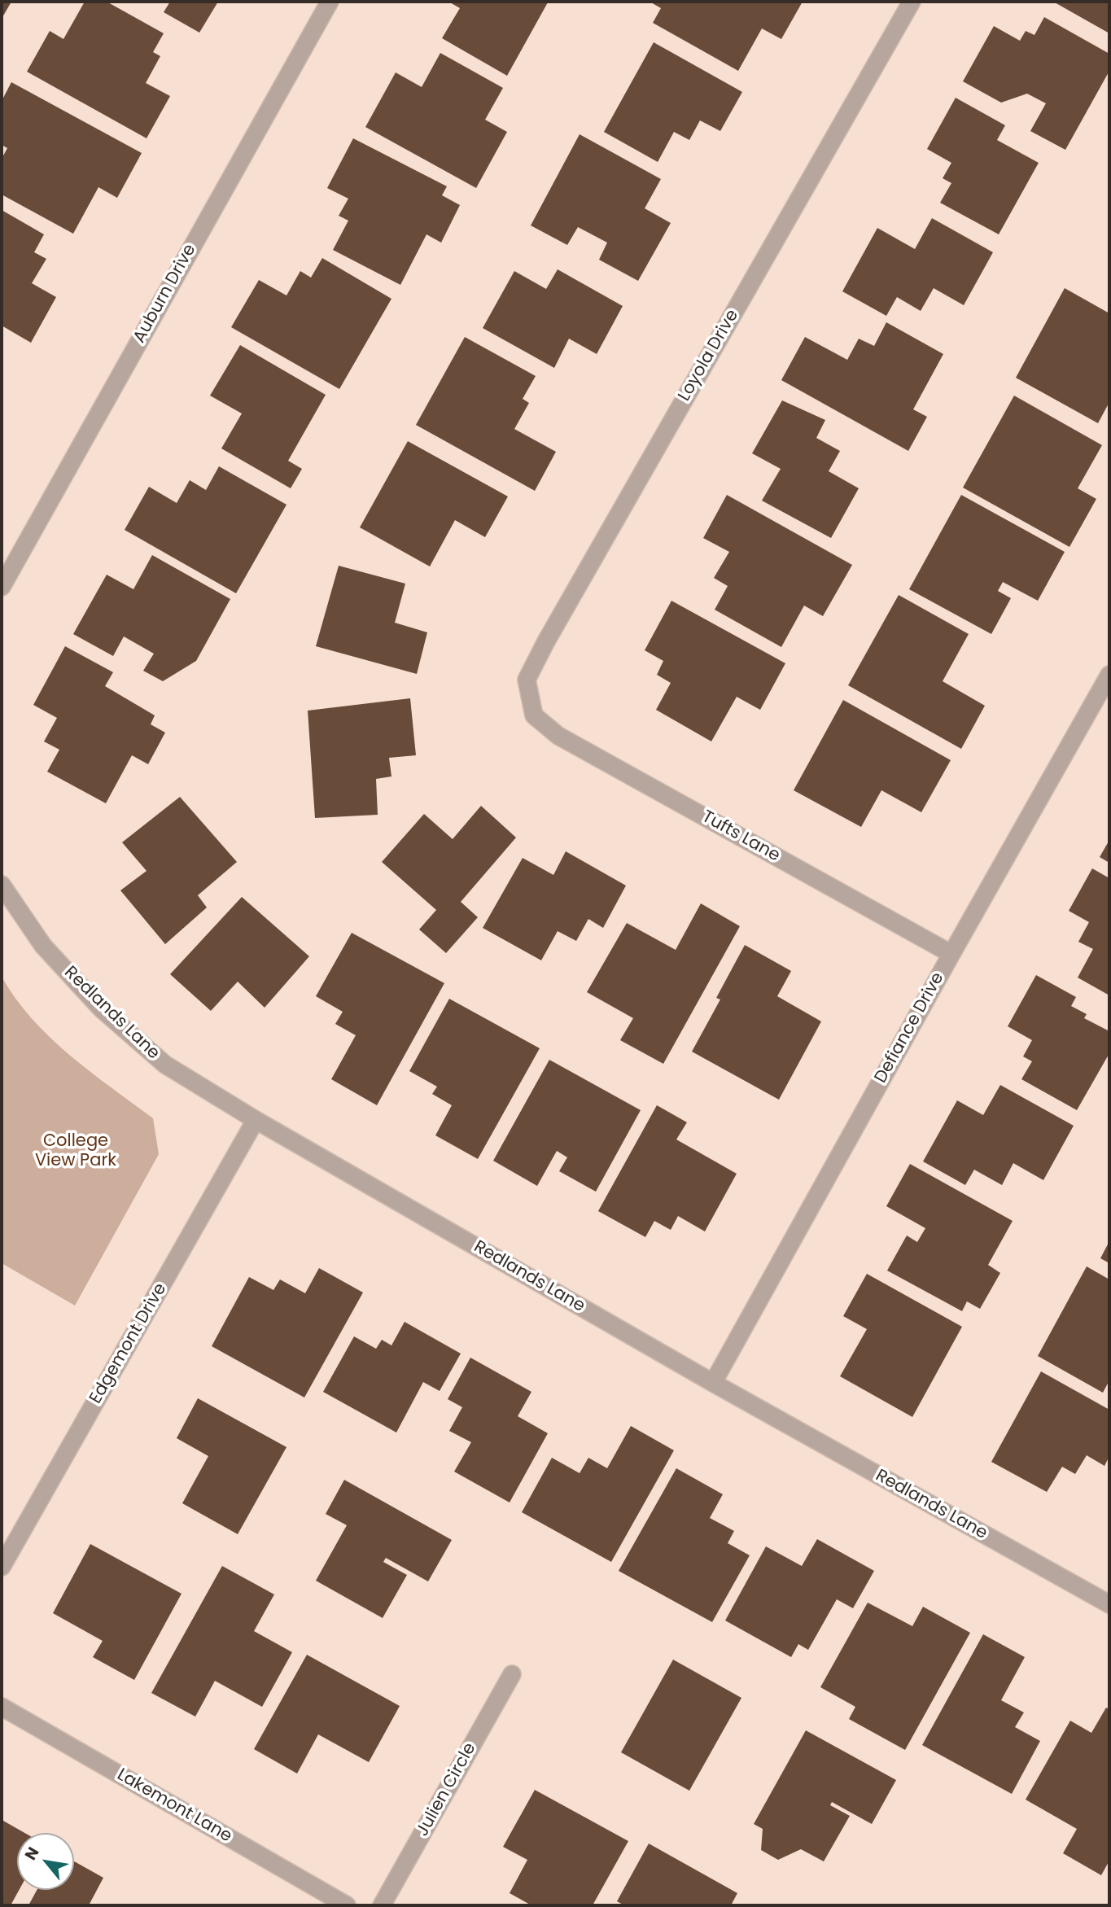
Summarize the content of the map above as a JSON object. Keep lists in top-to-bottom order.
{
  "streets": {
    "street": [
      "Auburn Drive",
      "Loyola Drive",
      "Tufts Lane",
      "Redlands Lane",
      "Defiance Drive",
      "Edgemont Drive",
      "Julien Circle",
      "Lakemont Lane"
    ]
  },
  "crossings": [
    ["Loyola Drive", "Tufts Lane"],
    ["Tufts Lane", "Defiance Drive"],
    ["Redlands Lane", "Defiance Drive"],
    ["Redlands Lane", "Edgemont Drive"]
  ],
  "parks": ["College View Park"],
  "north": "top left"
}
